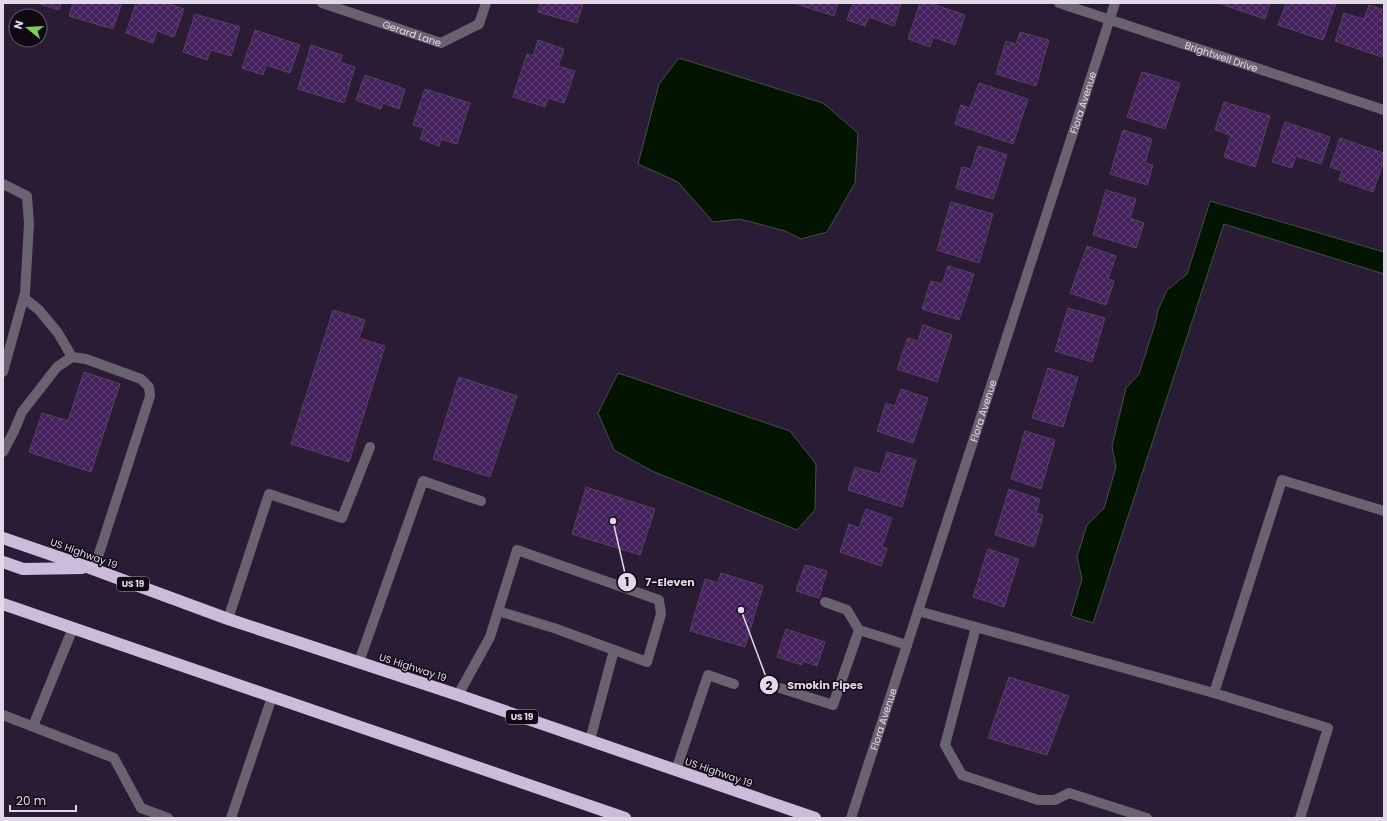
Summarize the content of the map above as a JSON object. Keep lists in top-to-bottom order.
{
  "streets": {
    "highway": ["US Highway 19", "US 19"],
    "street": ["Gerard Lane", "Brightwell Drive", "Flora Avenue"]
  },
  "crossings": [
    ["Brightwell Drive", "Flora Avenue"]
  ],
  "places": ["7-Eleven", "Smokin Pipes"],
  "scale_bar": "20 m",
  "north": "left"
}
